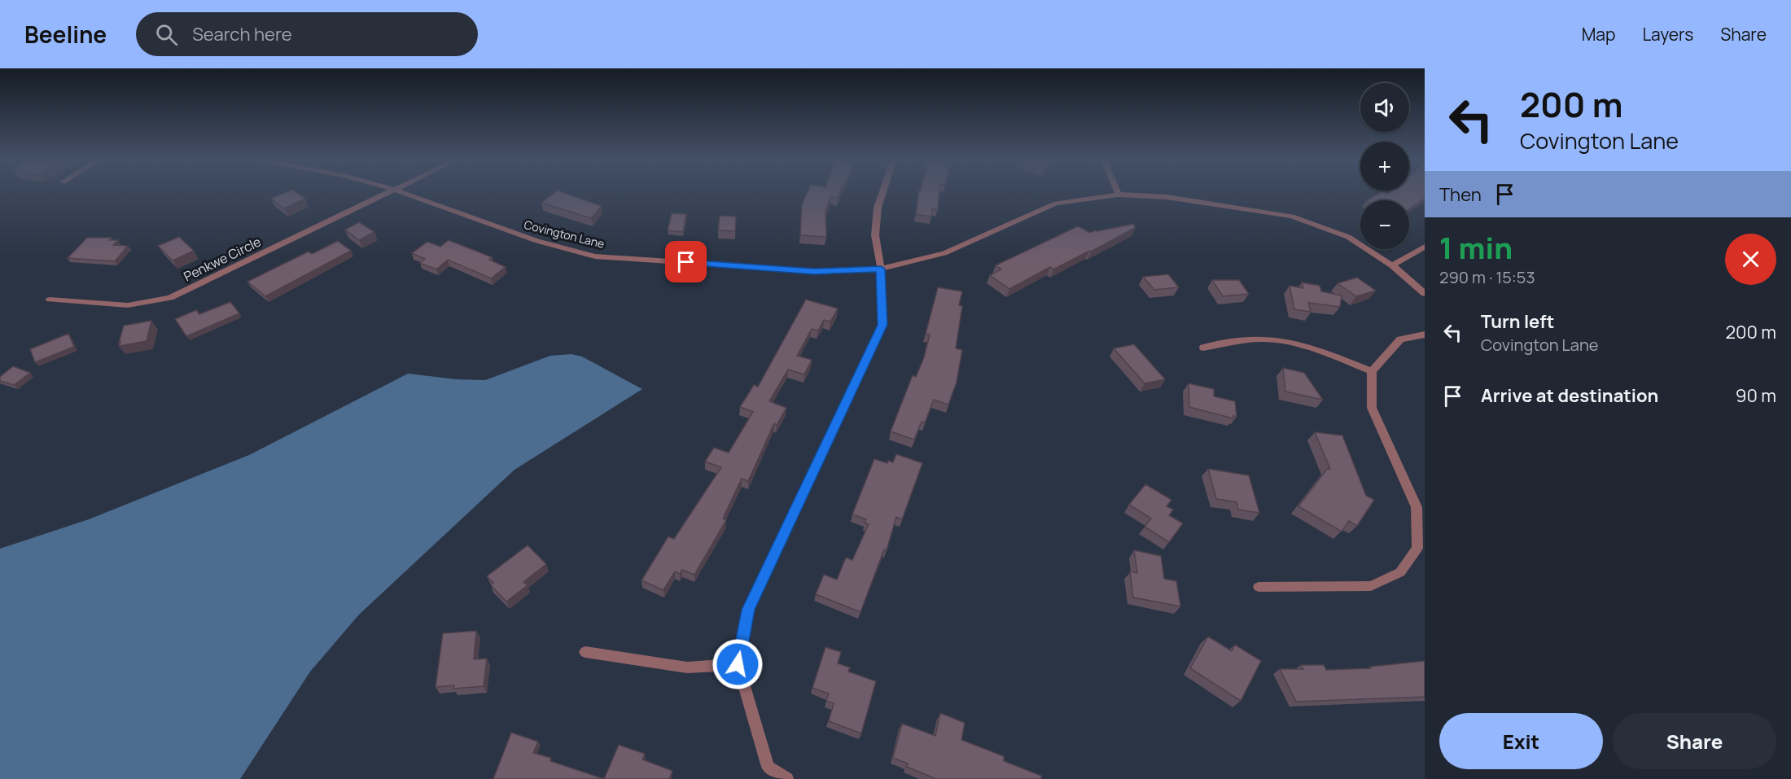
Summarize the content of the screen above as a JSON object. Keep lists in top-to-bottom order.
{
  "streets": {
    "street": ["Covington Lane", "Penkwe Circle"]
  },
  "page": {
    "header": "Beeline",
    "search": "Search here",
    "nav": ["Map", "Layers", "Share"],
    "turn": ["200 m", "Covington Lane"],
    "map_buttons": ["+", "−"],
    "then": "Then",
    "heading": ["1 min", "290 m · 15:53"],
    "list": [
      {
        "name": "Turn left",
        "note": "Covington Lane",
        "value": "200 m"
      },
      {
        "name": "Arrive at destination",
        "value": "90 m"
      }
    ],
    "buttons": ["Exit", "Share"]
  }
}
